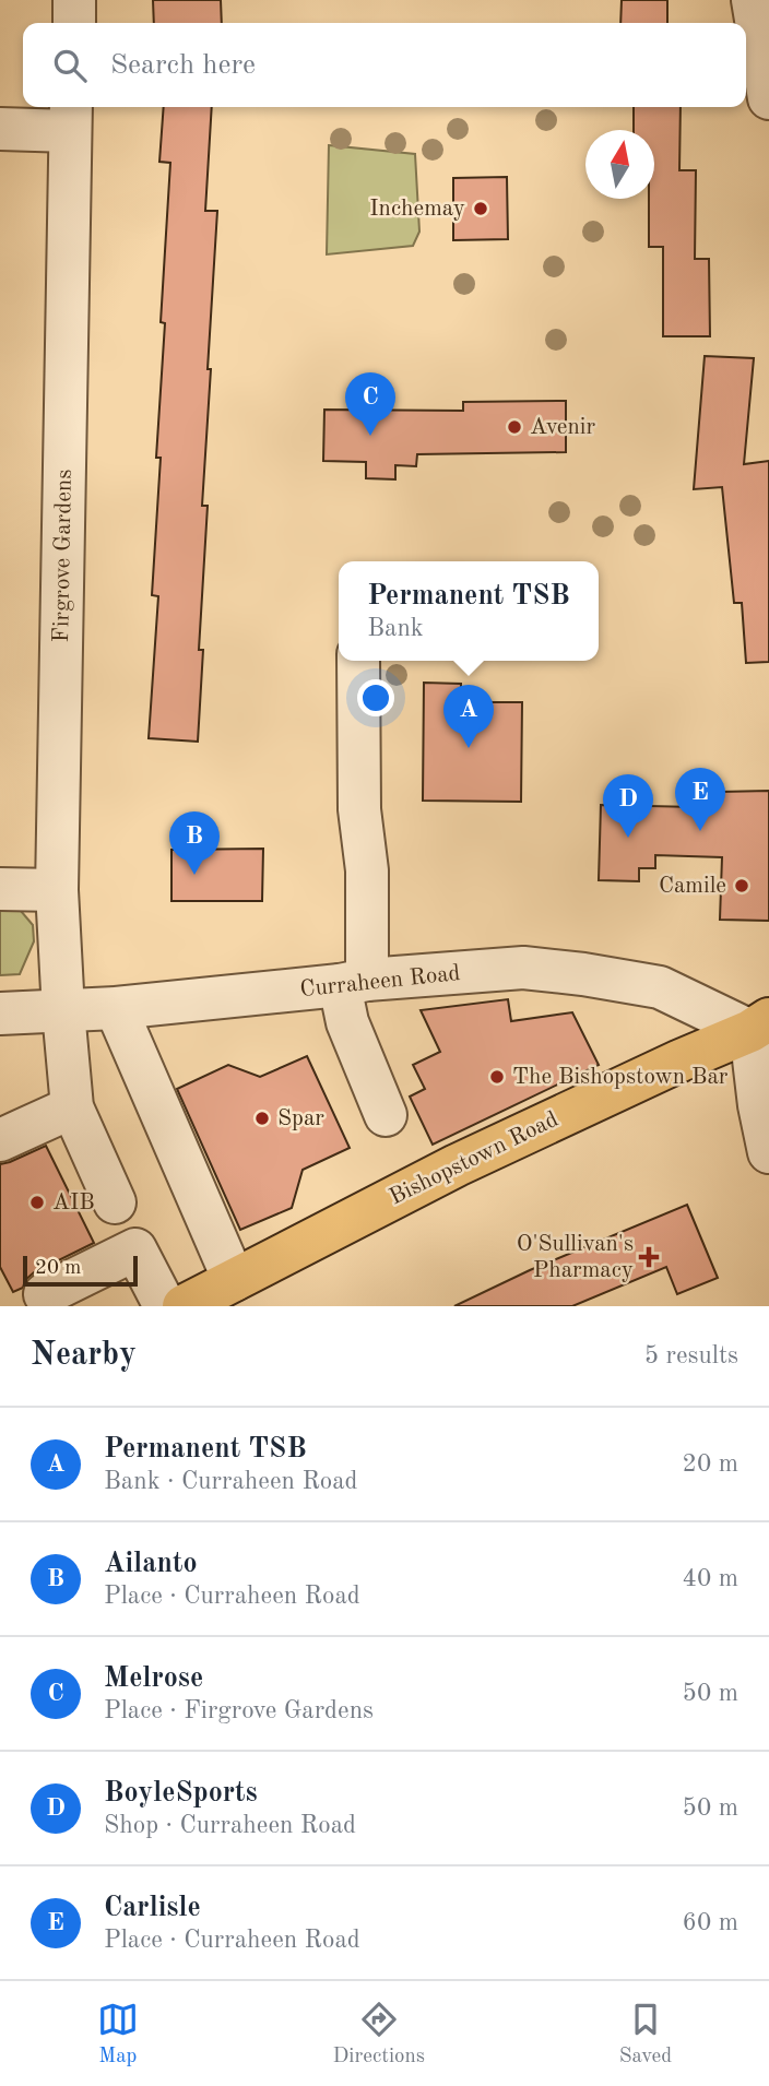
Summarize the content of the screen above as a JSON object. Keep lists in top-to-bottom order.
{
  "streets": {
    "main road": ["Bishopstown Road"],
    "street": ["Firgrove Gardens", "Curraheen Road"]
  },
  "crossings": [
    ["Firgrove Gardens", "Curraheen Road"],
    ["Curraheen Road", "Bishopstown Road"]
  ],
  "places": {
    "other": [
      "Inchemay",
      "Avenir",
      "Camile",
      "The Bishopstown Bar",
      "Spar",
      "AIB"
    ],
    "health": ["O'Sullivan's Pharmacy"]
  },
  "scale_bar": "20 m",
  "north": "top",
  "page": {
    "search": "Search here",
    "pins": [
      "C",
      "A",
      "E",
      "D",
      "B"
    ],
    "popup": ["Permanent TSB", "Bank"],
    "scale": "20 m",
    "heading": ["Nearby", "5 results"],
    "list": [
      {
        "mark": "A",
        "name": "Permanent TSB",
        "note": "Bank · Curraheen Road",
        "value": "20 m"
      },
      {
        "mark": "B",
        "name": "Ailanto",
        "note": "Place · Curraheen Road",
        "value": "40 m"
      },
      {
        "mark": "C",
        "name": "Melrose",
        "note": "Place · Firgrove Gardens",
        "value": "50 m"
      },
      {
        "mark": "D",
        "name": "BoyleSports",
        "note": "Shop · Curraheen Road",
        "value": "50 m"
      },
      {
        "mark": "E",
        "name": "Carlisle",
        "note": "Place · Curraheen Road",
        "value": "60 m"
      }
    ],
    "nav": ["Map", "Directions", "Saved"]
  }
}
